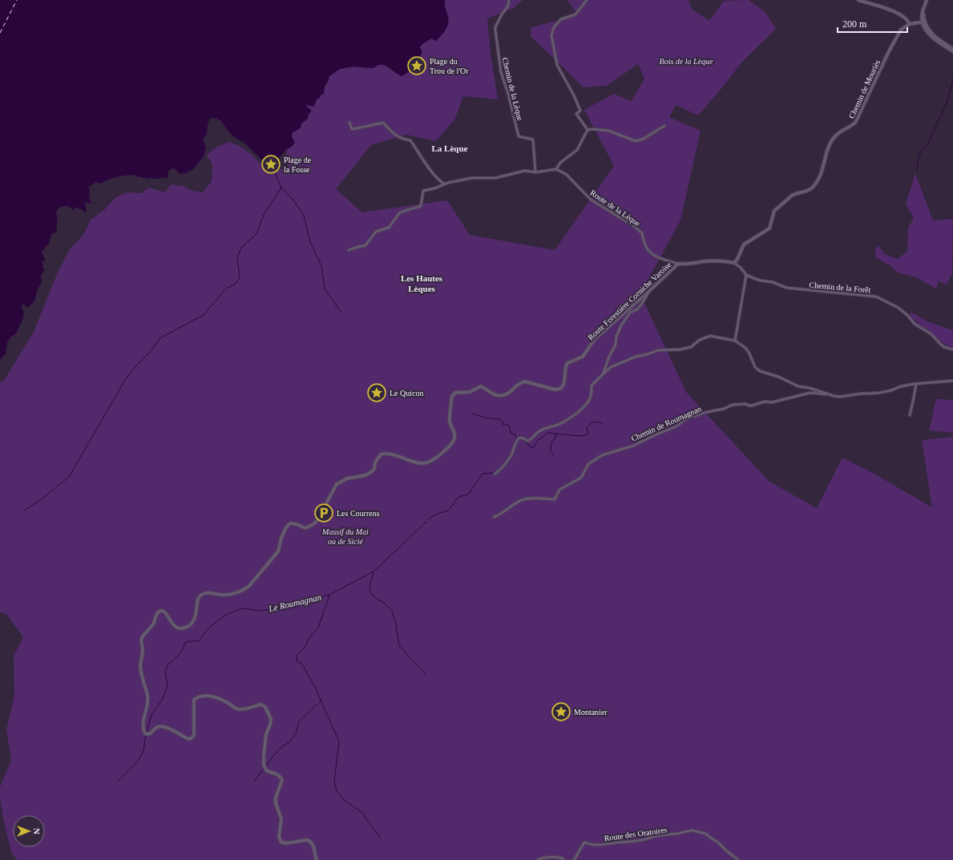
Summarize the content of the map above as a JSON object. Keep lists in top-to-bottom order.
{
  "streets": {
    "street": [
      "Chemin de la Lèque",
      "Chemin de Mouriès",
      "Route de la Lèque",
      "Chemin de la Forêt",
      "Route Forestière Corniche Varoise",
      "Chemin de Roumagnan",
      "Route des Oratoires"
    ]
  },
  "crossings": [
    ["Chemin de Mouriès", "Chemin de la Forêt"],
    ["Route de la Lèque", "Route Forestière Corniche Varoise"]
  ],
  "districts": ["La Lèque", "Les Hautes Lèques"],
  "water": ["Le Roumagnan"],
  "parks": ["Bois de la Lèque", "Massif du Mai ou de Sicié"],
  "places": {
    "place": [
      "Plage du Trou de l'Or",
      "Plage de la Fosse",
      "Le Quicon",
      "Montanier"
    ],
    "parking": ["Les Courrens"]
  },
  "scale_bar": "200 m",
  "north": "right"
}
